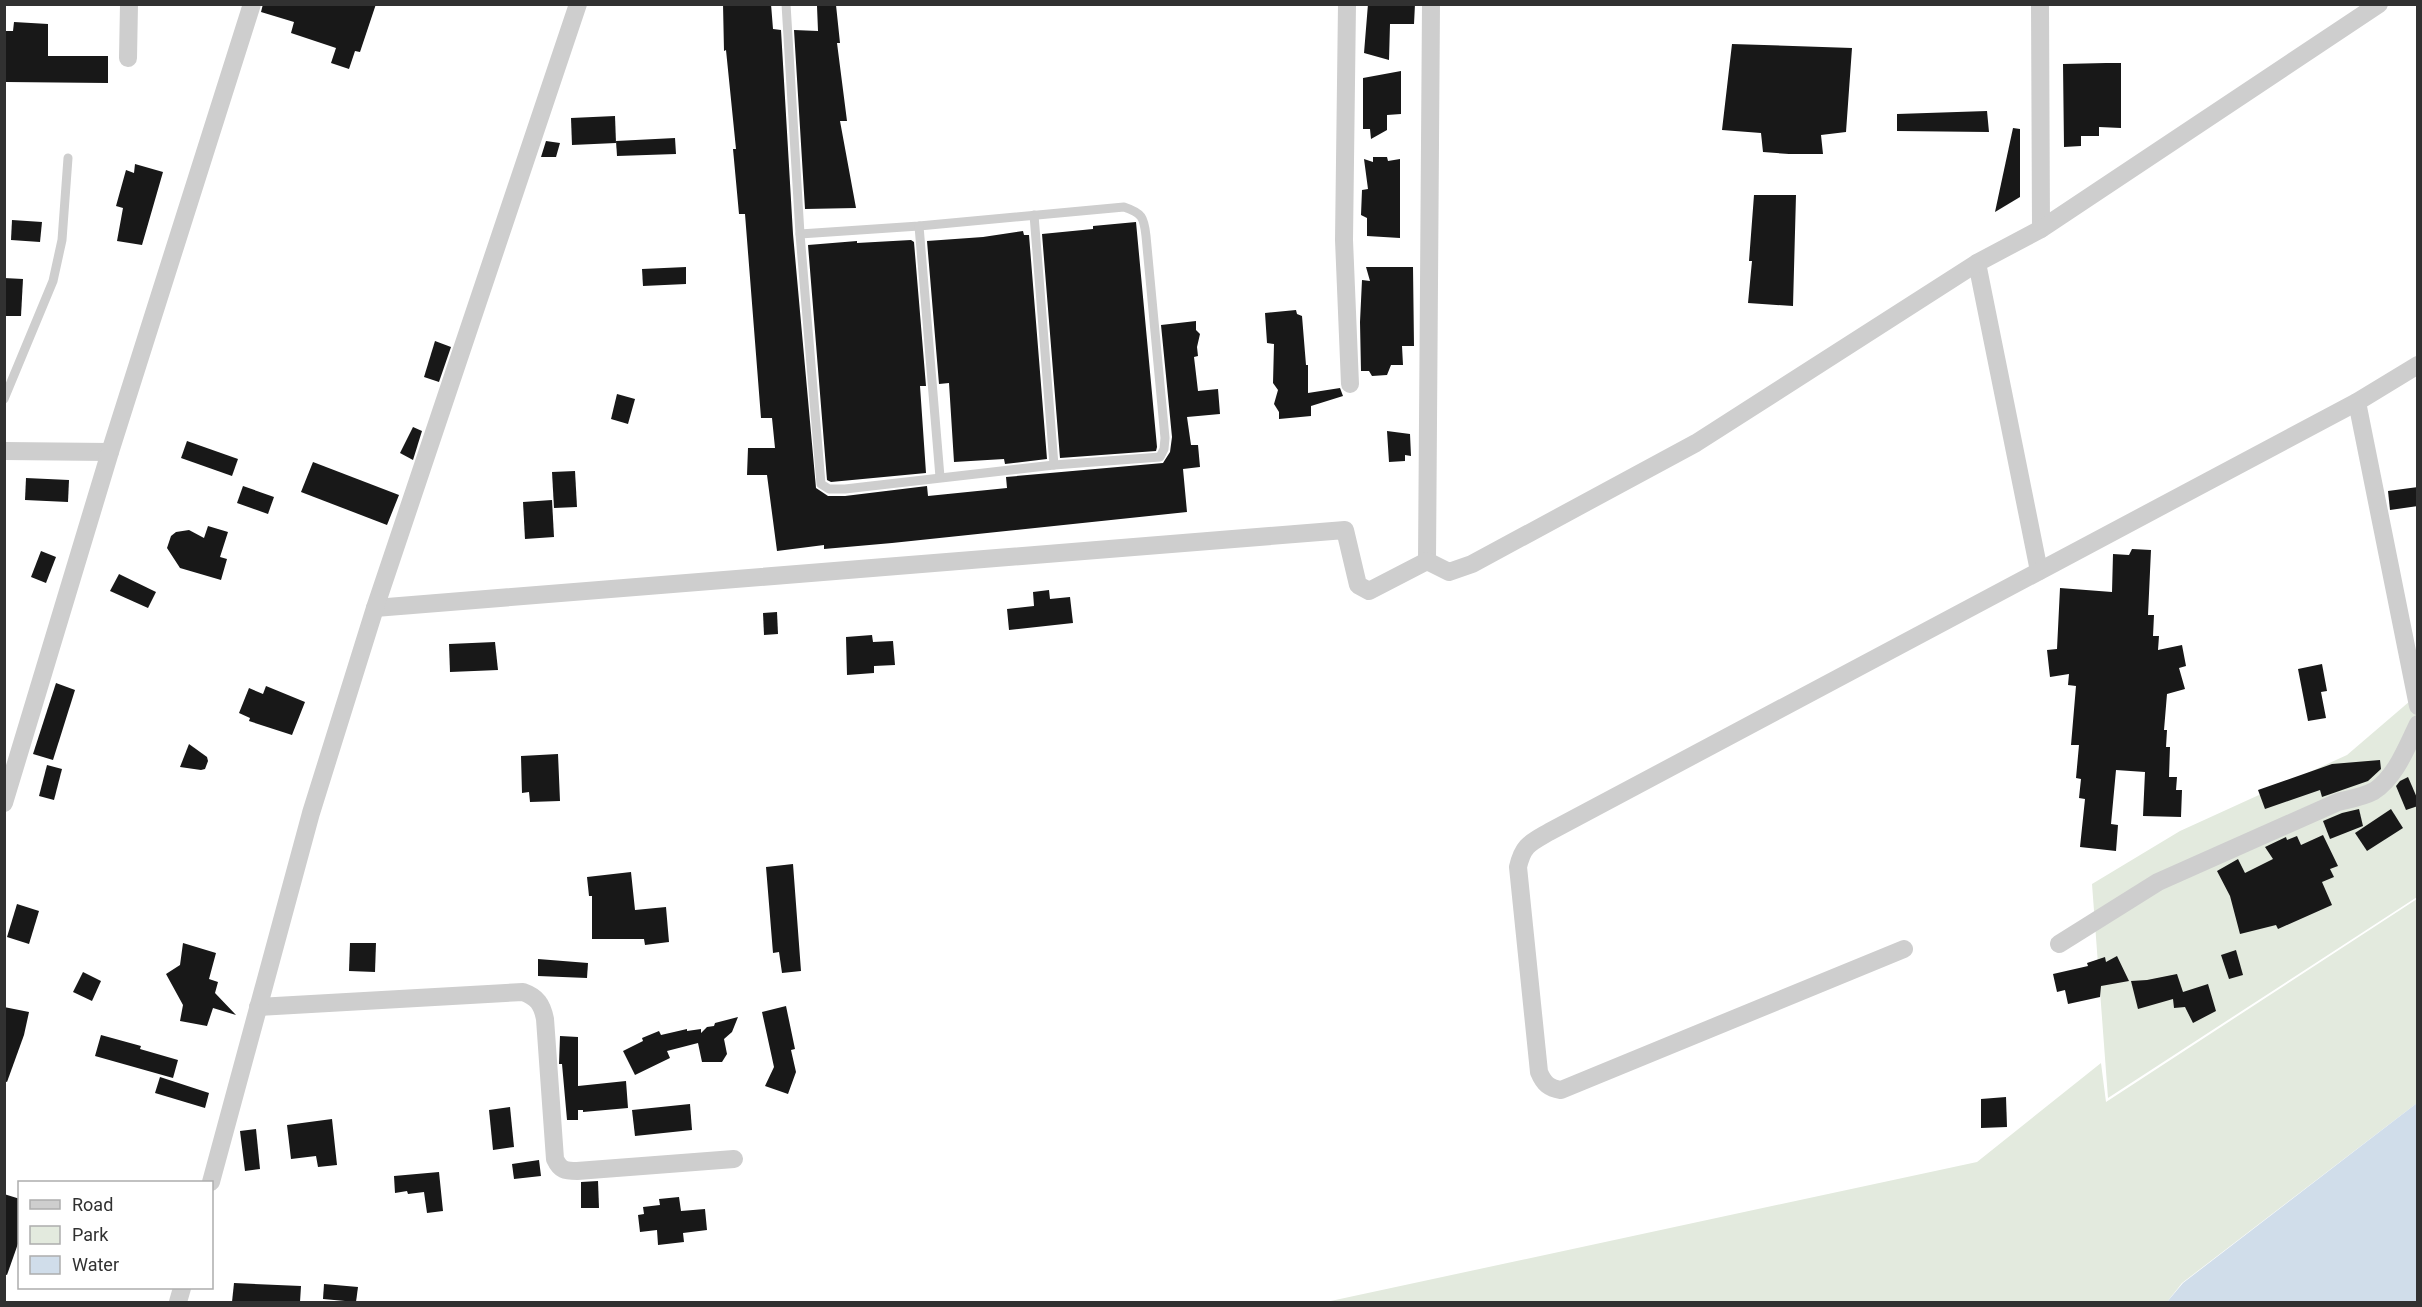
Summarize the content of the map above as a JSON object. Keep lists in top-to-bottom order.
{
  "legend": ["Road", "Park", "Water"]
}
